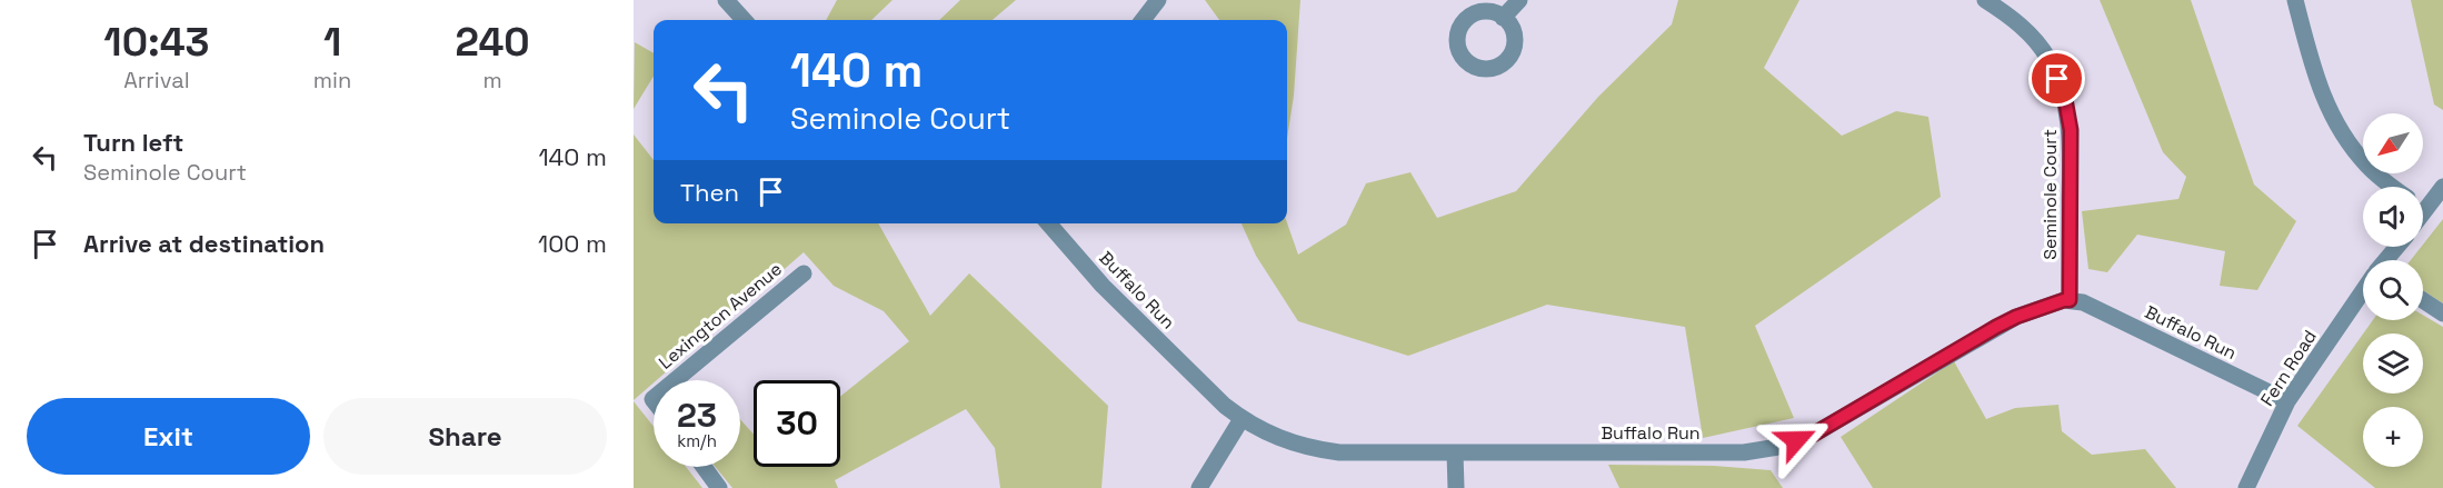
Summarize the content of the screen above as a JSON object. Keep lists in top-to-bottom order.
{
  "streets": {
    "street": [
      "Seminole Court",
      "Buffalo Run",
      "Lexington Avenue",
      "Fern Road"
    ]
  },
  "crossings": [
    ["Seminole Court", "Buffalo Run"],
    ["Buffalo Run", "Fern Road"]
  ],
  "north": "bottom left",
  "page": {
    "eta": [
      "10:43",
      "Arrival",
      "1",
      "min",
      "240",
      "m"
    ],
    "turn": ["140 m", "Seminole Court"],
    "list": [
      {
        "name": "Turn left",
        "note": "Seminole Court",
        "value": "140 m"
      },
      {
        "name": "Arrive at destination",
        "value": "100 m"
      }
    ],
    "map_buttons": "+",
    "then": "Then",
    "speed": "23 km/h",
    "limit": "30",
    "buttons": ["Exit", "Share"]
  }
}
